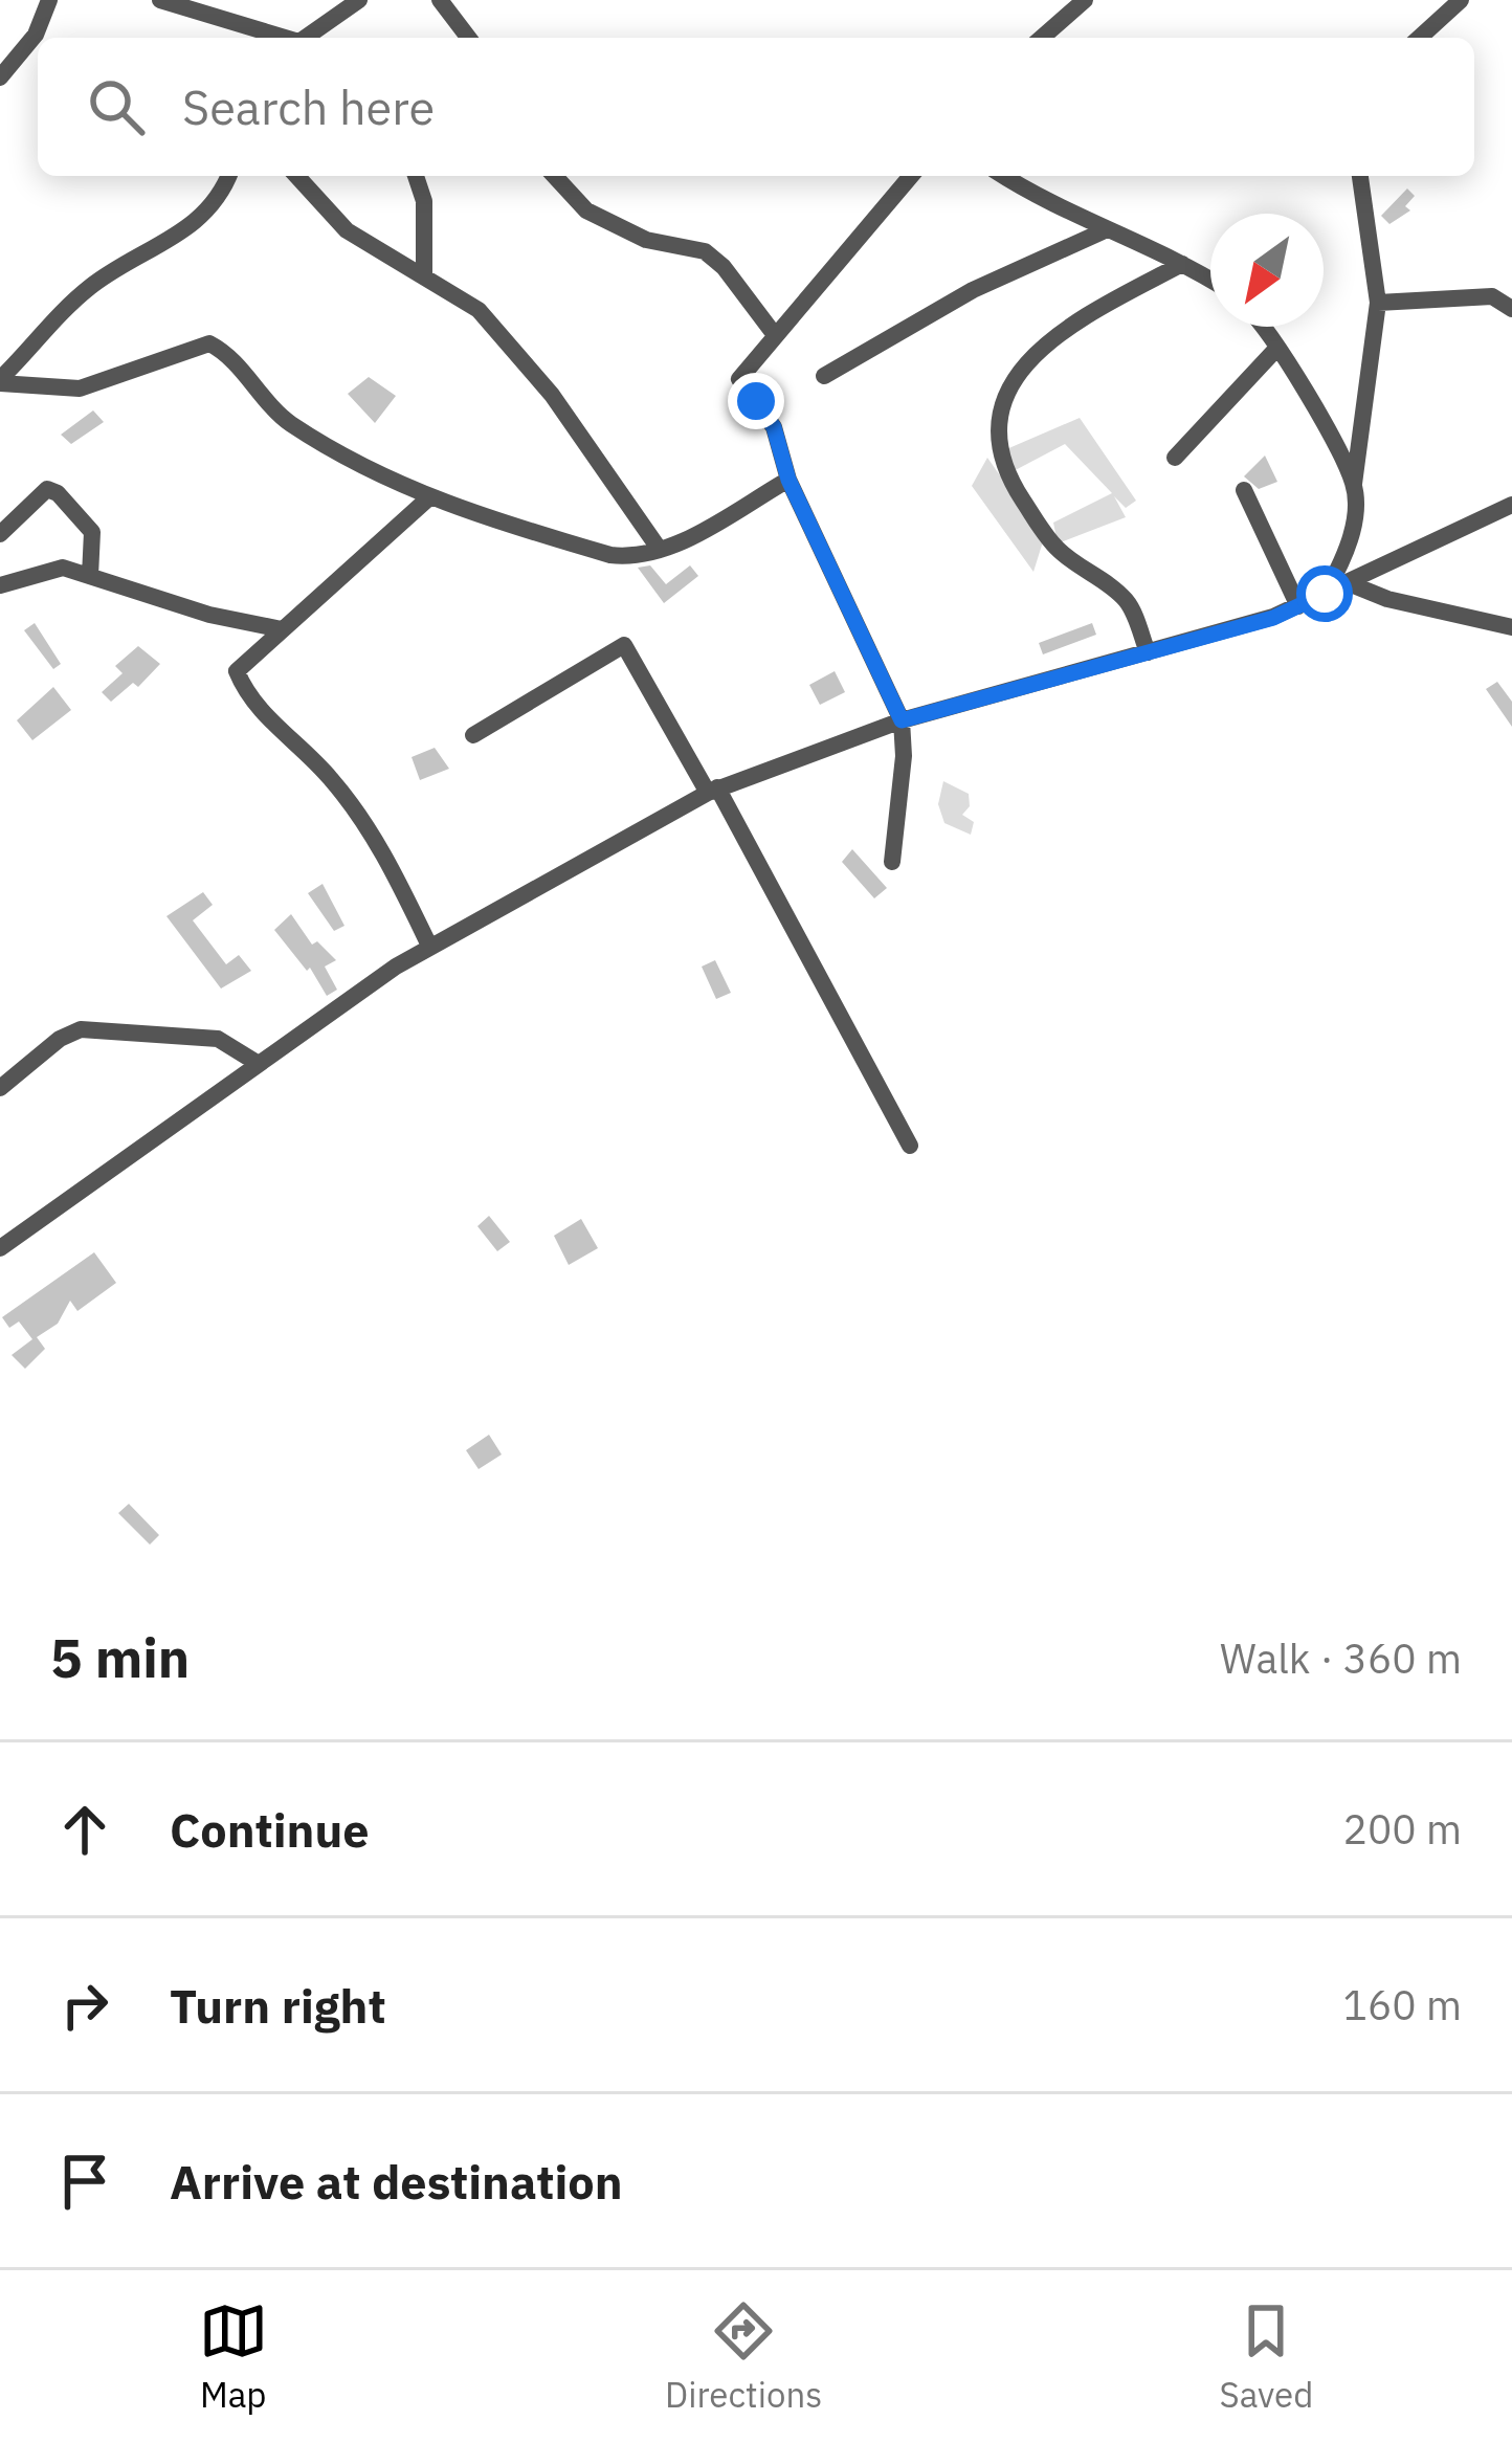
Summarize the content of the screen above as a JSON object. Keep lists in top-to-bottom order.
{
  "north": "bottom left",
  "page": {
    "search": "Search here",
    "heading": ["5 min", "Walk · 360 m"],
    "list": [
      ["Continue", "200 m"],
      ["Turn right", "160 m"],
      "Arrive at destination"
    ],
    "nav": ["Map", "Directions", "Saved"]
  }
}
